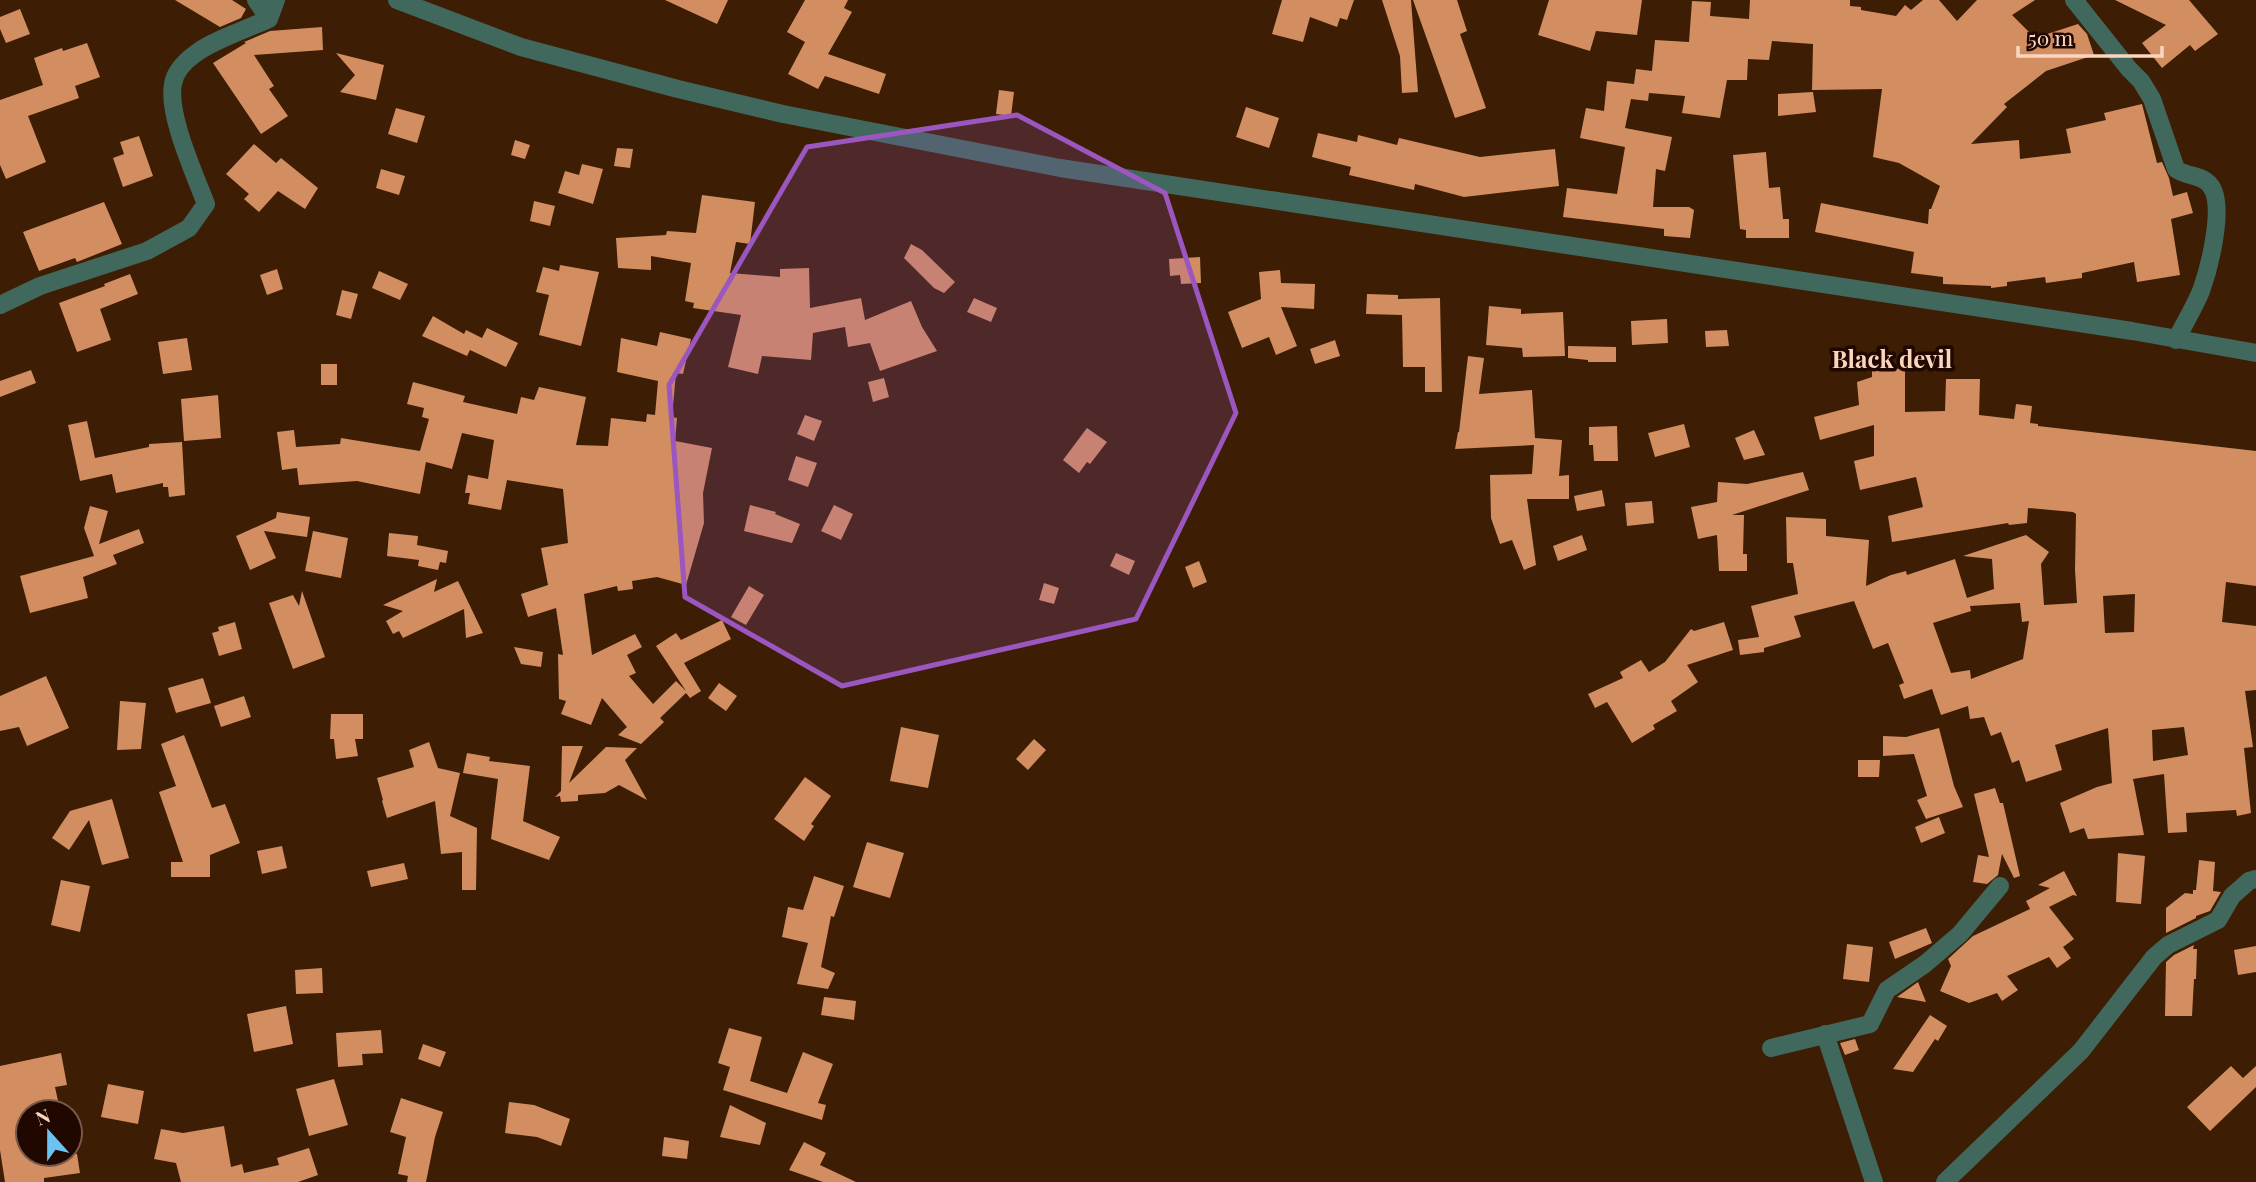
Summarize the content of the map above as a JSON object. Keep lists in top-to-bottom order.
{
  "districts": ["Black devil"],
  "scale_bar": "50 m",
  "north": "top"
}
